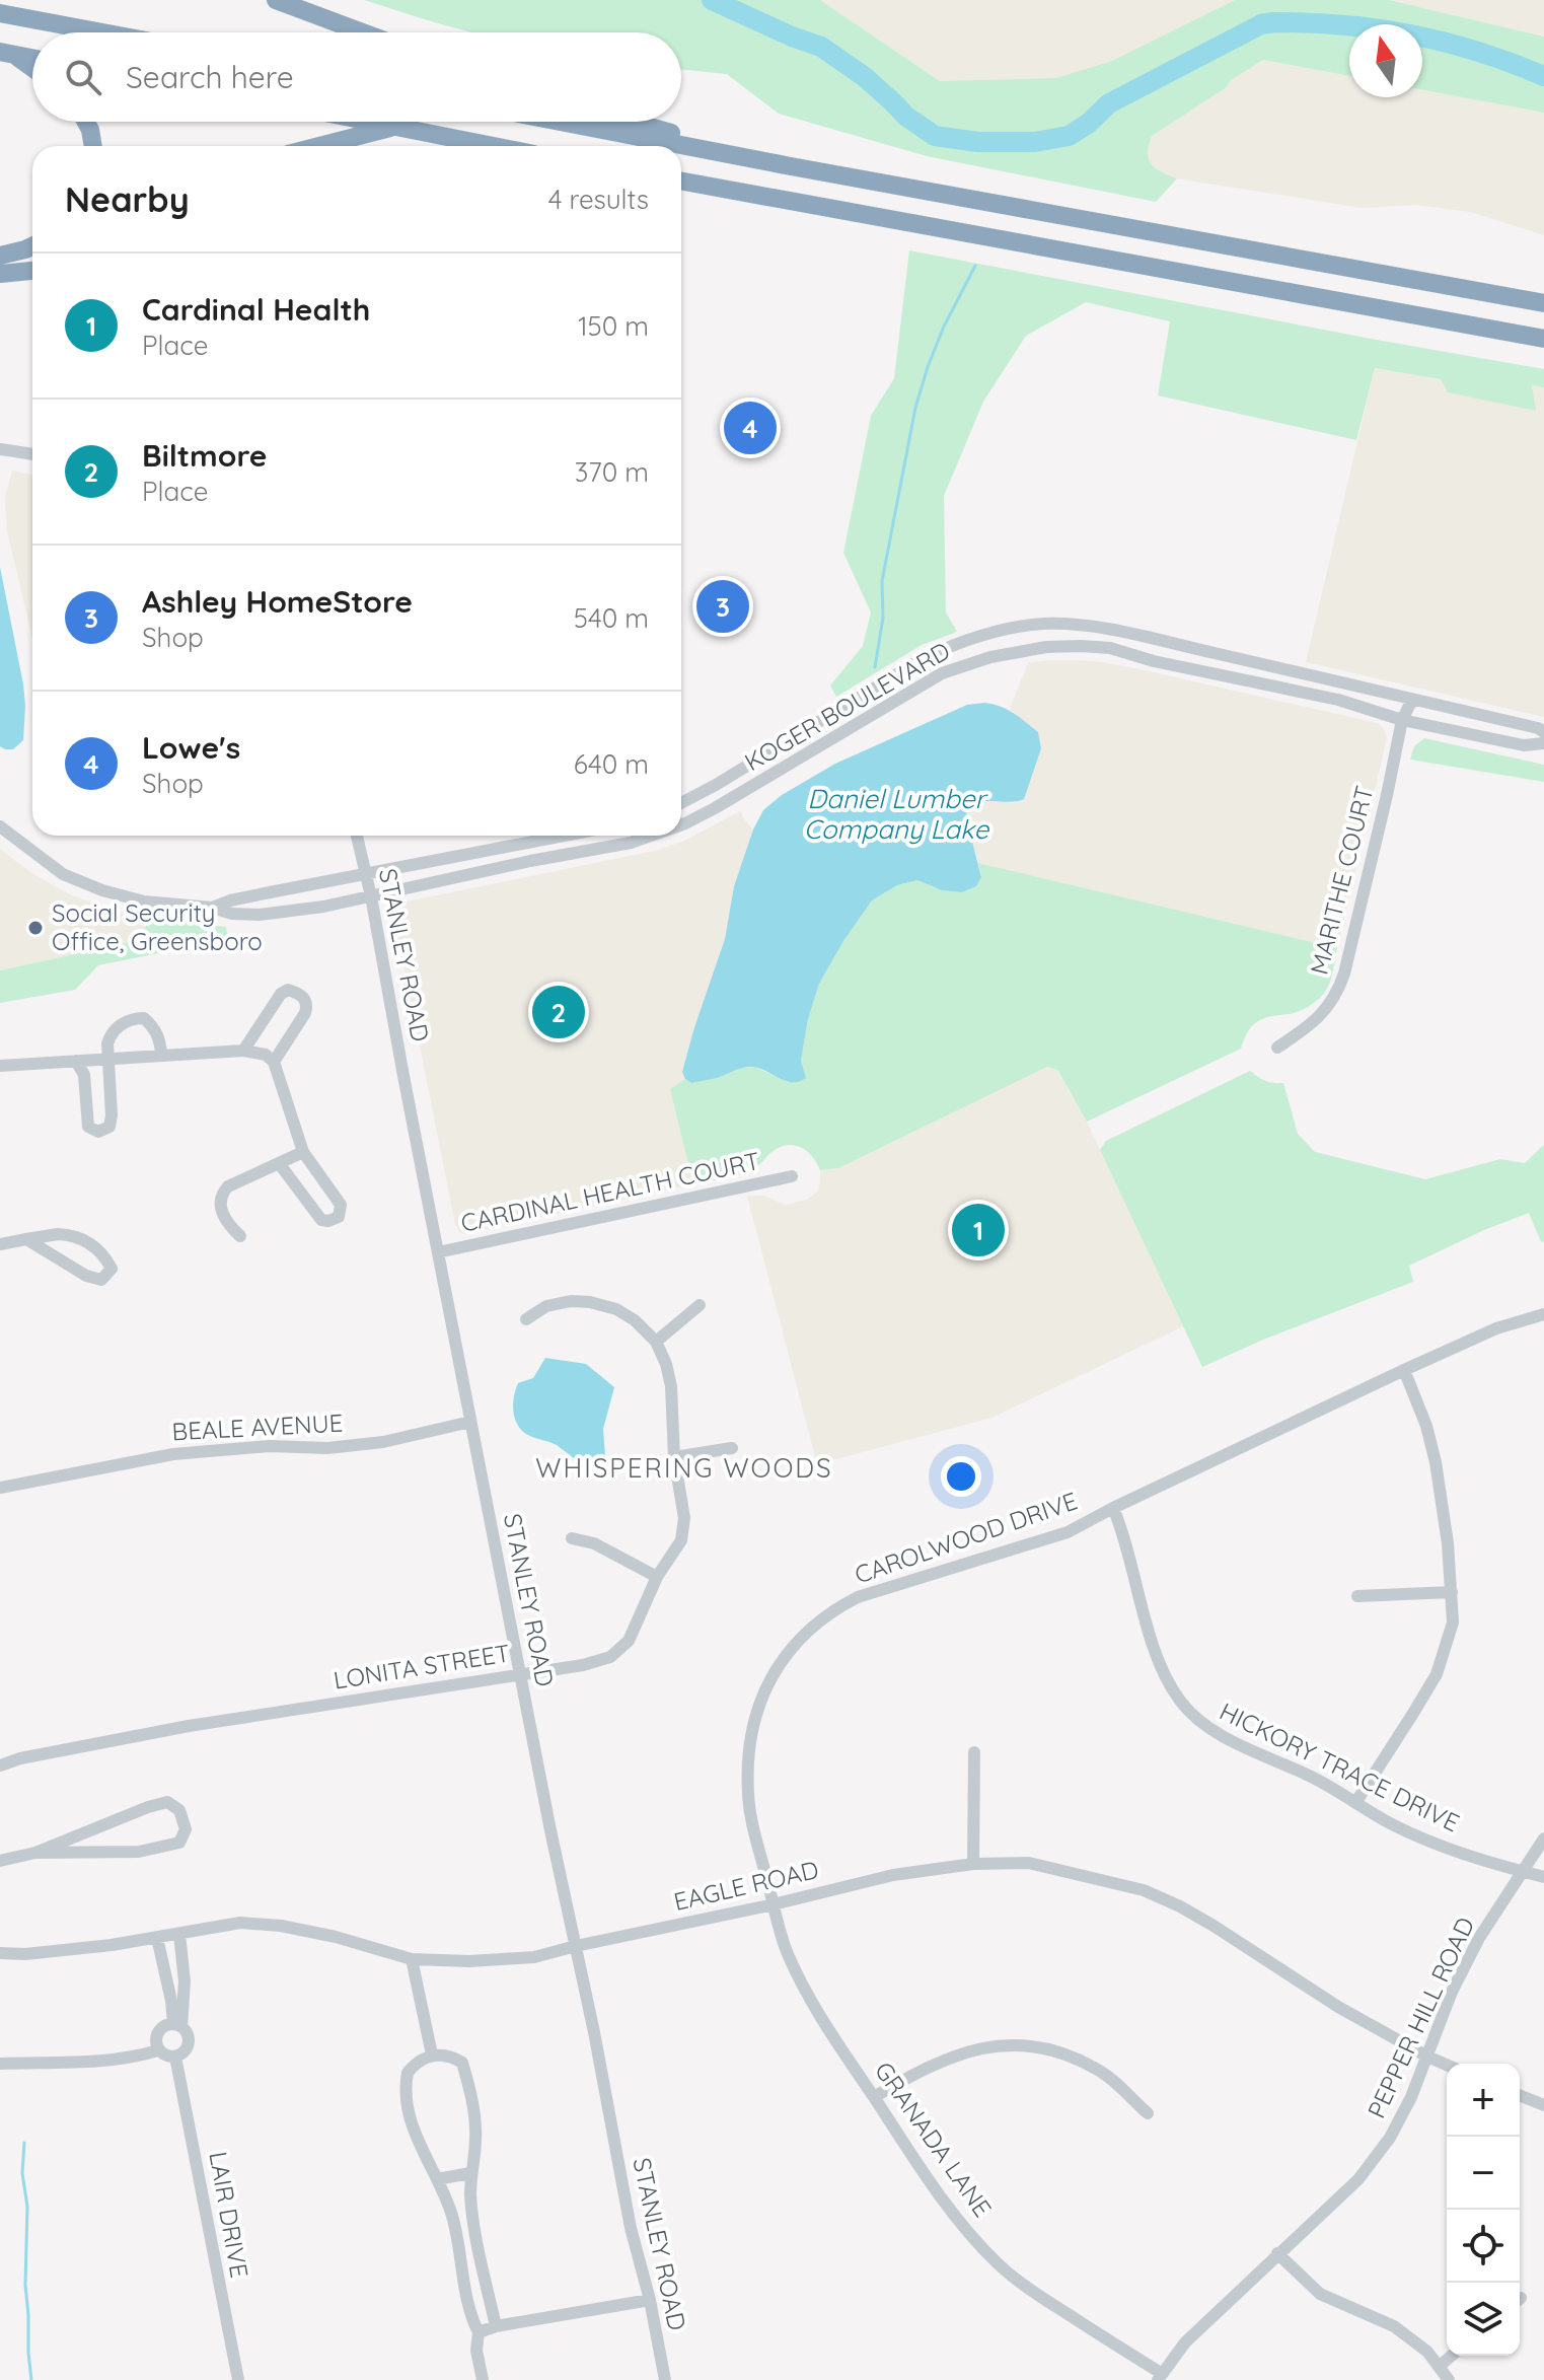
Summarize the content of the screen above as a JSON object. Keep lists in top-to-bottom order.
{
  "streets": {
    "street": [
      "KOGER BOULEVARD",
      "MARITHE COURT",
      "STANLEY ROAD",
      "CARDINAL HEALTH COURT",
      "BEALE AVENUE",
      "CAROLWOOD DRIVE",
      "LONITA STREET",
      "HICKORY TRACE DRIVE",
      "EAGLE ROAD",
      "PEPPER HILL ROAD",
      "GRANADA LANE",
      "LAIR DRIVE"
    ]
  },
  "crossings": [
    ["KOGER BOULEVARD", "MARITHE COURT"],
    ["KOGER BOULEVARD", "STANLEY ROAD"],
    ["STANLEY ROAD", "CARDINAL HEALTH COURT"],
    ["STANLEY ROAD", "BEALE AVENUE"],
    ["STANLEY ROAD", "LONITA STREET"],
    ["STANLEY ROAD", "EAGLE ROAD"],
    ["CAROLWOOD DRIVE", "HICKORY TRACE DRIVE"],
    ["CAROLWOOD DRIVE", "EAGLE ROAD"],
    ["CAROLWOOD DRIVE", "GRANADA LANE"],
    ["HICKORY TRACE DRIVE", "PEPPER HILL ROAD"],
    ["EAGLE ROAD", "PEPPER HILL ROAD"],
    ["EAGLE ROAD", "GRANADA LANE"],
    ["EAGLE ROAD", "LAIR DRIVE"],
    ["PEPPER HILL ROAD", "GRANADA LANE"]
  ],
  "districts": ["WHISPERING WOODS"],
  "water": ["Daniel Lumber Company Lake"],
  "places": ["Social Security Office, Greensboro"],
  "north": "top",
  "page": {
    "search": "Search here",
    "heading": ["Nearby", "4 results"],
    "list": [
      {
        "mark": "1",
        "name": "Cardinal Health",
        "note": "Place",
        "value": "150 m"
      },
      {
        "mark": "2",
        "name": "Biltmore",
        "note": "Place",
        "value": "370 m"
      },
      {
        "mark": "3",
        "name": "Ashley HomeStore",
        "note": "Shop",
        "value": "540 m"
      },
      {
        "mark": "4",
        "name": "Lowe's",
        "note": "Shop",
        "value": "640 m"
      }
    ],
    "pins": [
      "4",
      "3",
      "2",
      "1"
    ],
    "map_buttons": ["+", "−"]
  }
}
